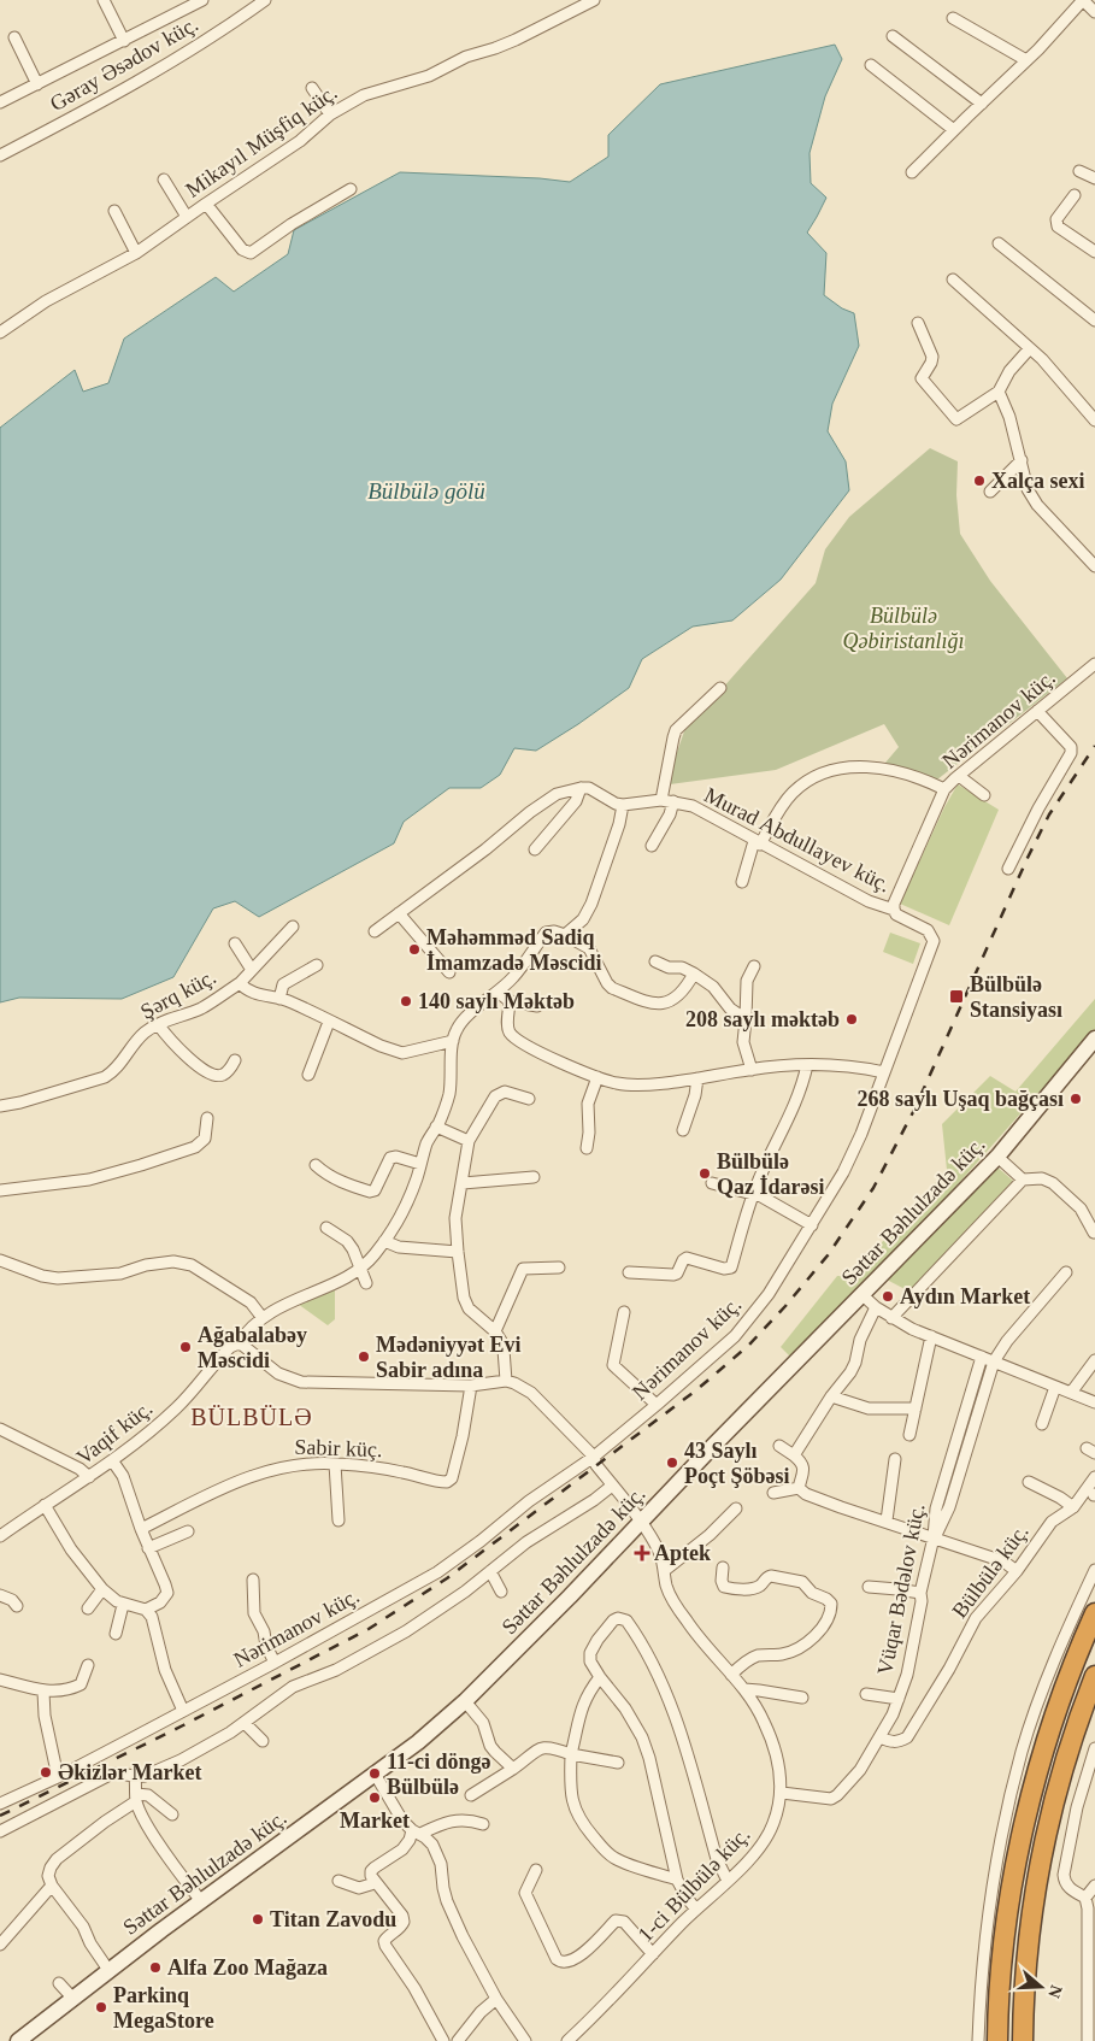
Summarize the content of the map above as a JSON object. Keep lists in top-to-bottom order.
{
  "streets": {
    "main road": ["Səttar Bəhlulzadə küç."],
    "street": [
      "Gəray Əsədov küç.",
      "Mikayıl Müşfiq küç.",
      "Nərimanov küç.",
      "Murad Abdullayev küç.",
      "Şərq küç.",
      "Vaqif küç.",
      "Sabir küç.",
      "Bülbülə küç.",
      "Vüqar Bədəlov küç.",
      "1-ci Bülbülə küç."
    ]
  },
  "crossings": [
    ["Nərimanov küç.", "Murad Abdullayev küç."],
    ["Nərimanov küç.", "1-ci Bülbülə küç."],
    ["Səttar Bəhlulzadə küç.", "1-ci Bülbülə küç."],
    ["Bülbülə küç.", "Vüqar Bədəlov küç."],
    ["Vüqar Bədəlov küç.", "1-ci Bülbülə küç."]
  ],
  "districts": ["BÜLBÜLƏ"],
  "water": ["Bülbülə gölü"],
  "parks": ["Bülbülə Qəbiristanlığı"],
  "places": {
    "other": [
      "Xalça sexi",
      "Məhəmməd Sadiq İmamzadə Məscidi",
      "140 saylı Məktəb",
      "208 saylı məktəb",
      "268 saylı Uşaq bağçası",
      "Bülbülə Qaz İdarəsi",
      "Aydın Market",
      "Ağabalabəy Məscidi",
      "Mədəniyyət Evi Sabir adına",
      "43 Saylı Poçt Şöbəsi",
      "Əkizlər Market",
      "11-ci döngə Bülbülə",
      "Market",
      "Titan Zavodu",
      "Alfa Zoo Mağaza",
      "Parkinq MegaStore"
    ],
    "transit": ["Bülbülə Stansiyası"],
    "health": ["Aptek"]
  },
  "north": "right"
}
